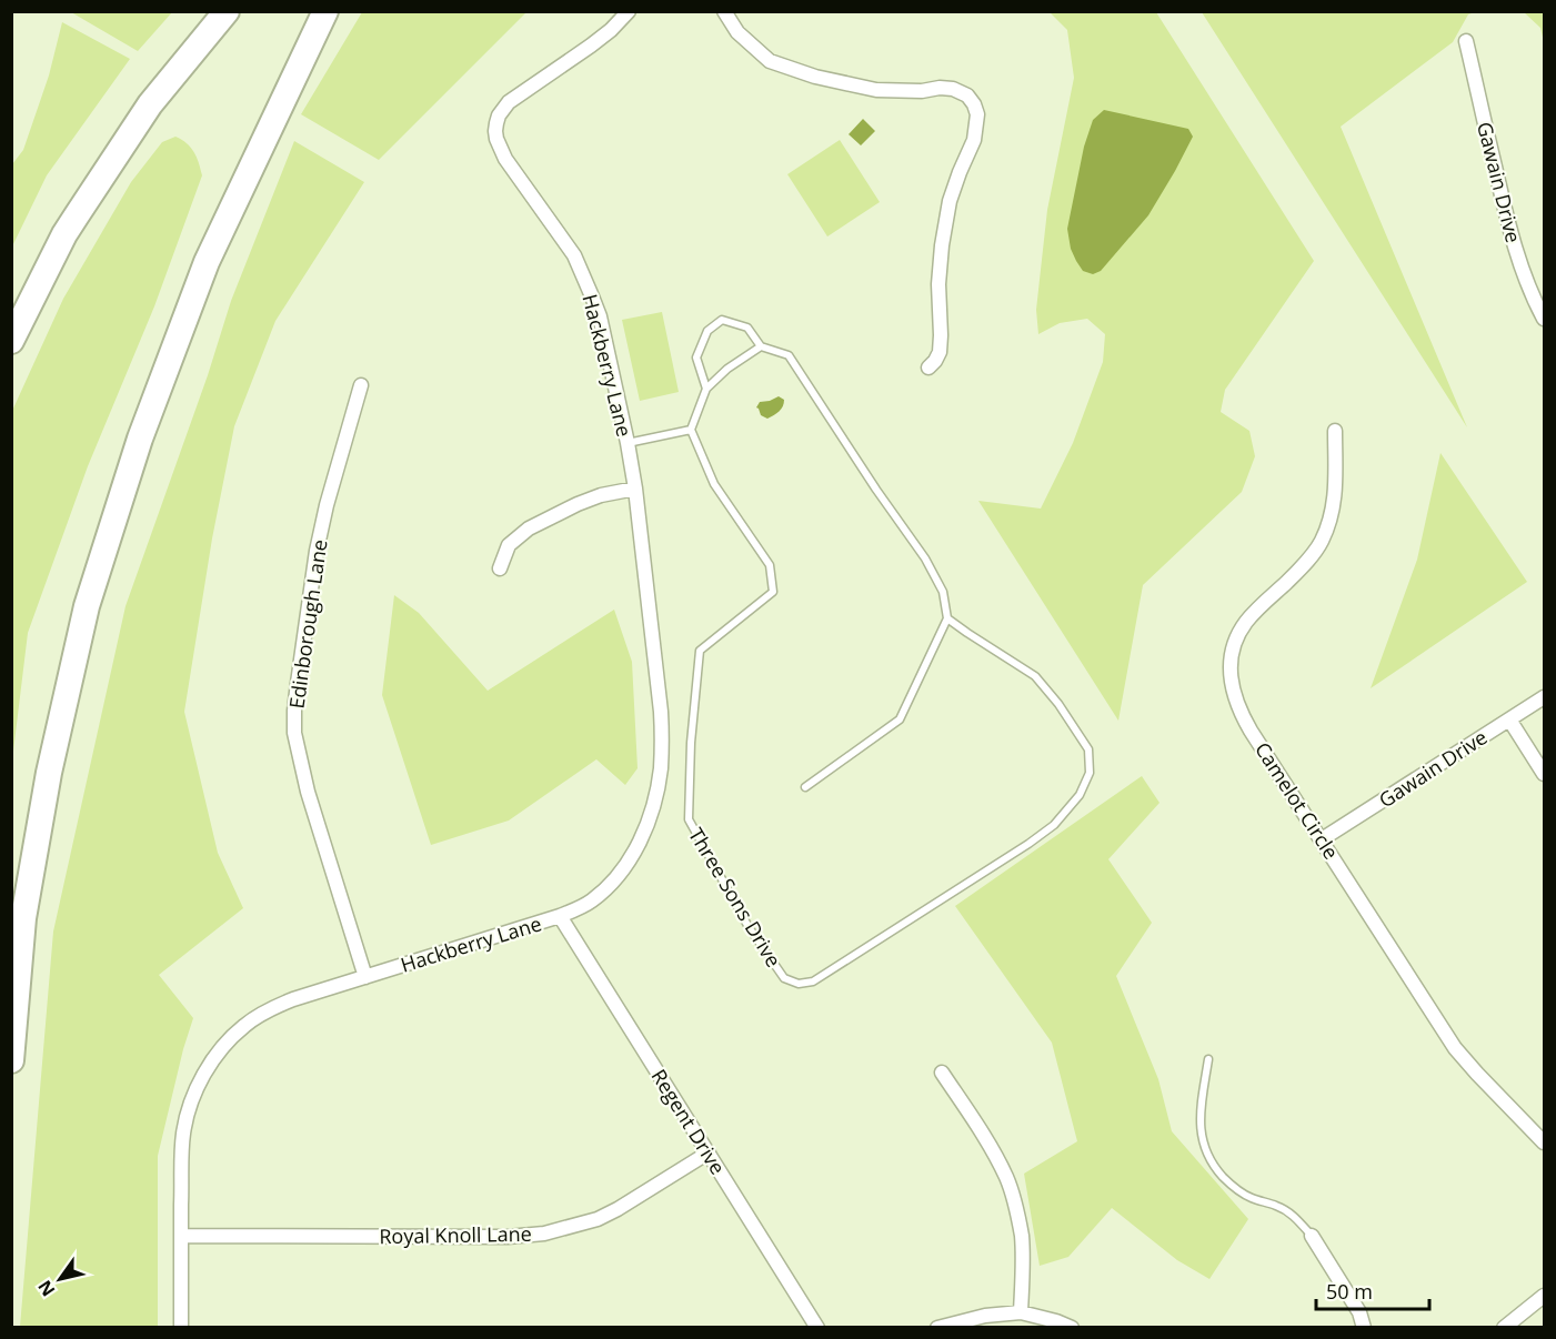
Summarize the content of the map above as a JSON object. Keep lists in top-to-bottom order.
{
  "streets": {
    "street": [
      "Gawain Drive",
      "Hackberry Lane",
      "Edinborough Lane",
      "Camelot Circle",
      "Regent Drive",
      "Royal Knoll Lane"
    ],
    "lane": ["Three Sons Drive"]
  },
  "crossings": [
    ["Gawain Drive", "Camelot Circle"],
    ["Hackberry Lane", "Edinborough Lane"],
    ["Hackberry Lane", "Regent Drive"],
    ["Hackberry Lane", "Royal Knoll Lane"],
    ["Regent Drive", "Royal Knoll Lane"]
  ],
  "scale_bar": "50 m",
  "north": "bottom left"
}
